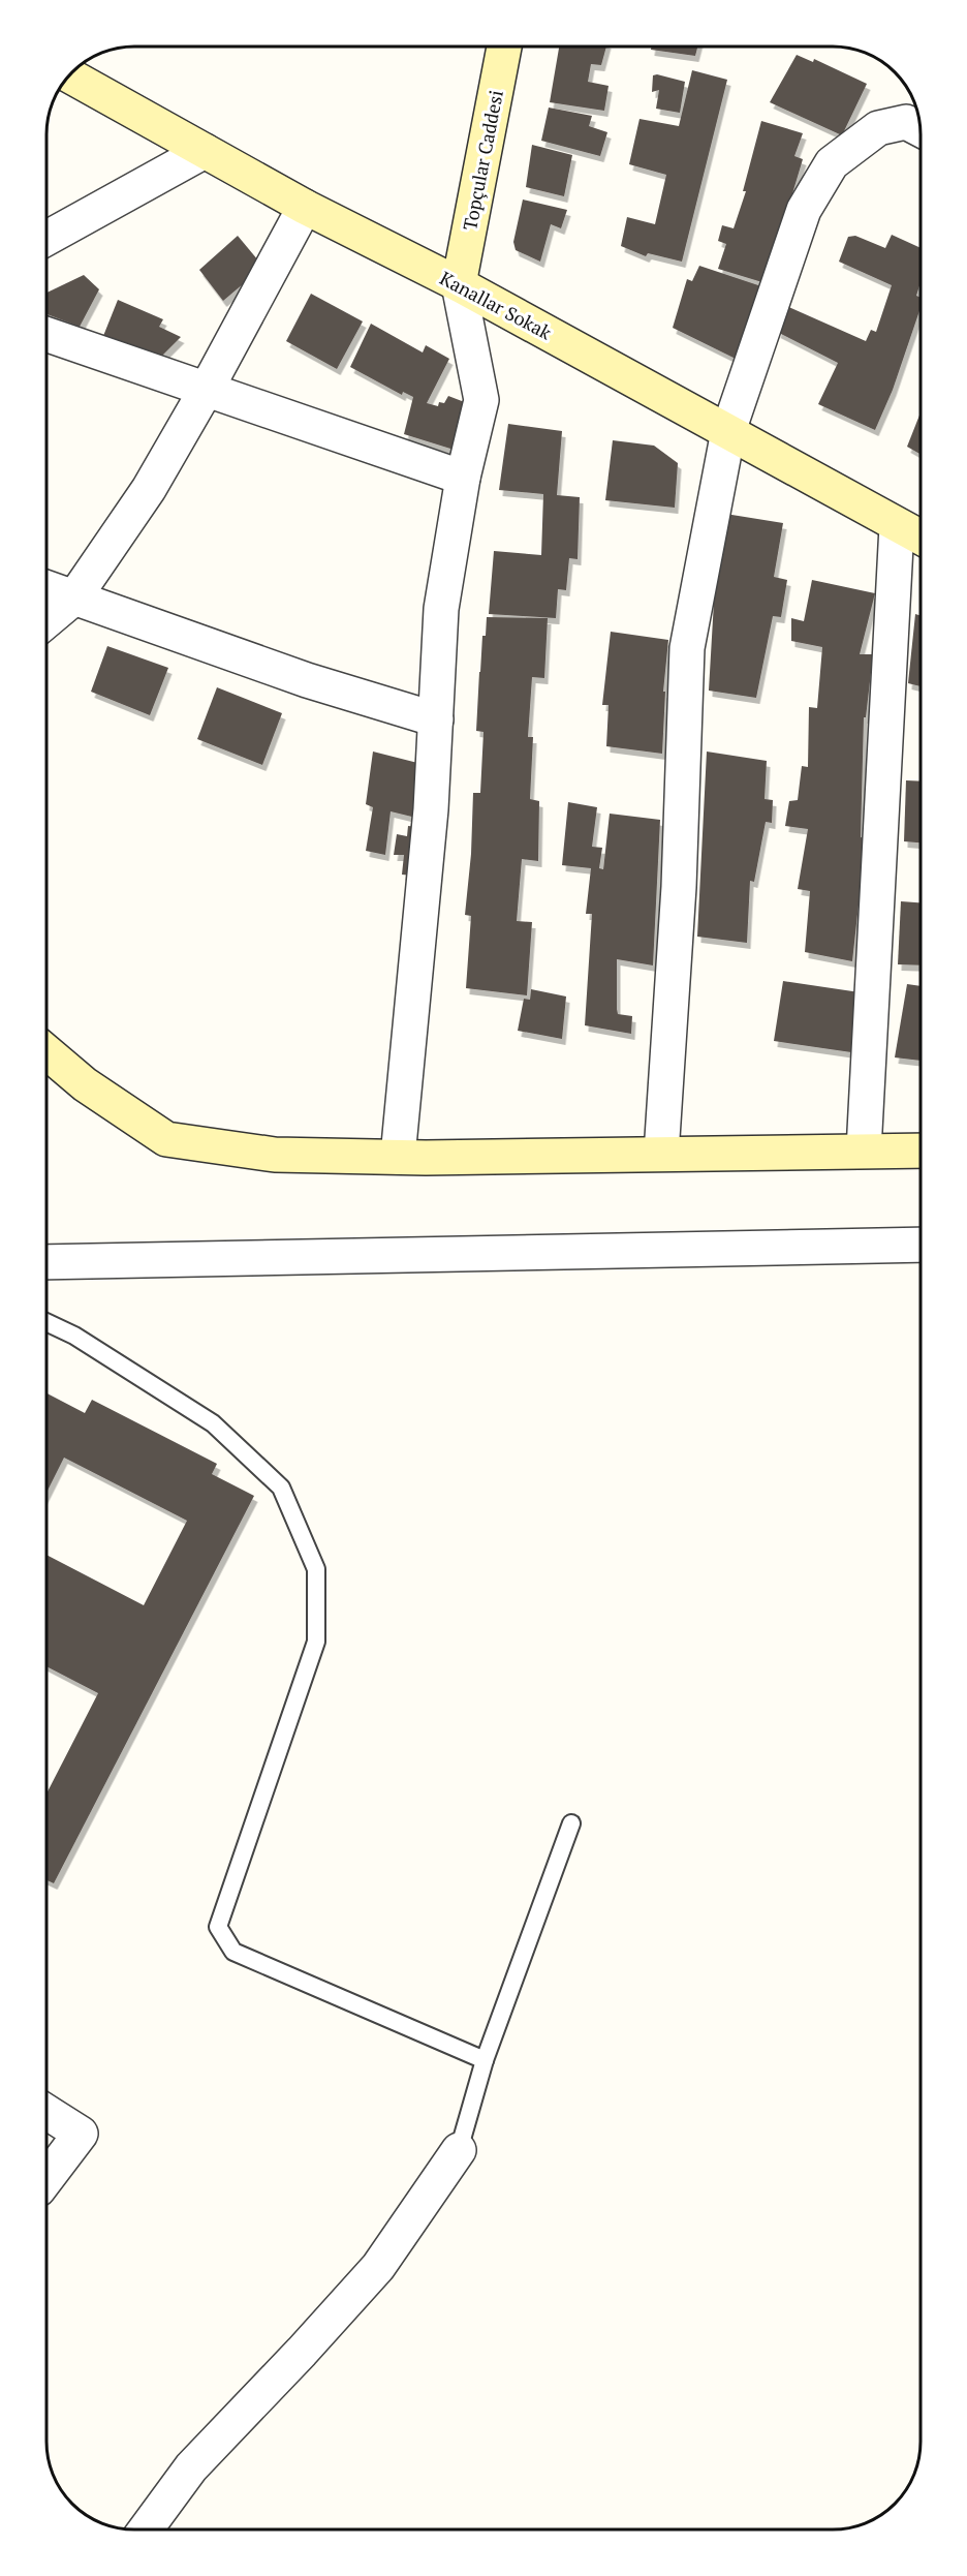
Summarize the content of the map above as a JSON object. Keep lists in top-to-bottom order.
{
  "streets": {
    "street": ["Topçular Caddesi", "Kanallar Sokak"]
  },
  "crossings": [
    ["Topçular Caddesi", "Kanallar Sokak"]
  ]
}
